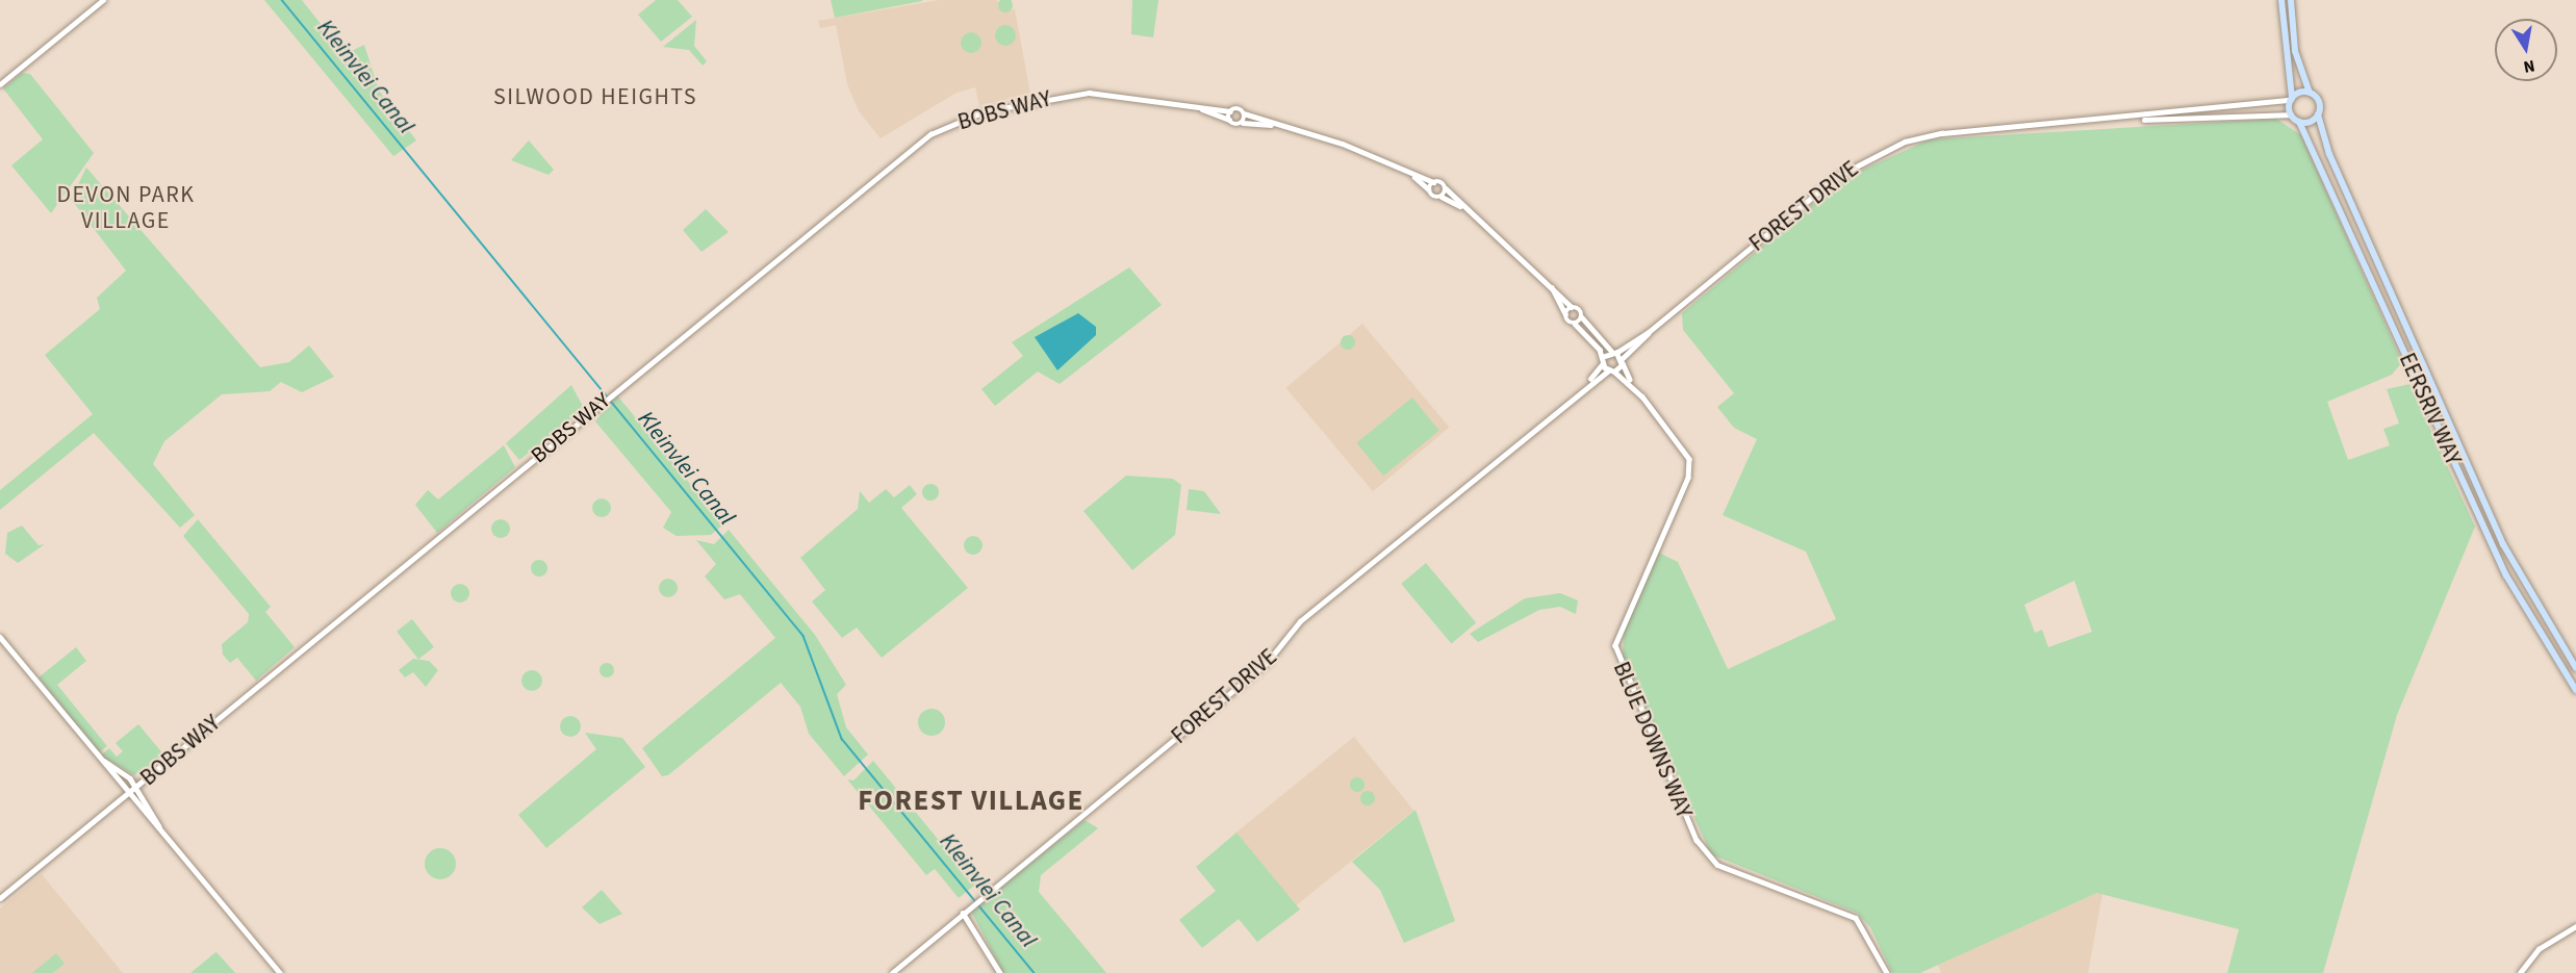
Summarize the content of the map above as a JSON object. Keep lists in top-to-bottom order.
{
  "streets": {
    "main road": ["EERSRIV WAY"],
    "street": ["BOBS WAY", "FOREST DRIVE", "BLUE DOWNS WAY"]
  },
  "crossings": [
    ["FOREST DRIVE", "EERSRIV WAY"],
    ["FOREST DRIVE", "BLUE DOWNS WAY"]
  ],
  "districts": ["SILWOOD HEIGHTS", "DEVON PARK VILLAGE", "FOREST VILLAGE"],
  "water": ["Kleinvlei Canal"],
  "north": "bottom"
}
